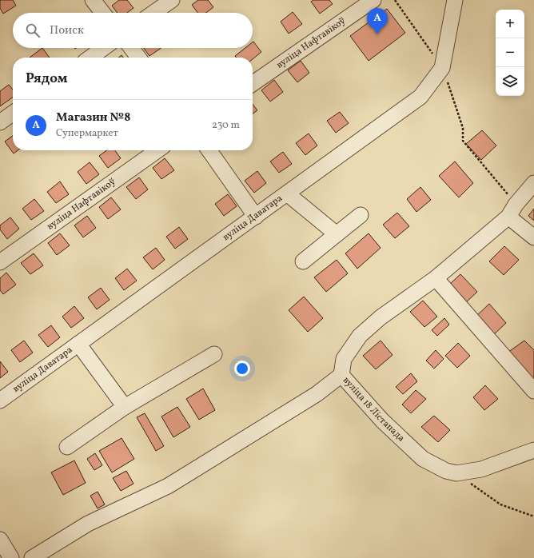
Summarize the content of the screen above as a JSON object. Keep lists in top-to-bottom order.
{
  "streets": {
    "street": ["вуліца Нафтавікоў", "вуліца Даватара", "вуліца 18 Лістапада"]
  },
  "page": {
    "pins": "A",
    "map_buttons": ["+", "−"],
    "search": "Поиск",
    "heading": "Рядом",
    "list": [
      {
        "mark": "A",
        "name": "Магазин №8",
        "note": "Супермаркет",
        "value": "230 m"
      }
    ]
  }
}
